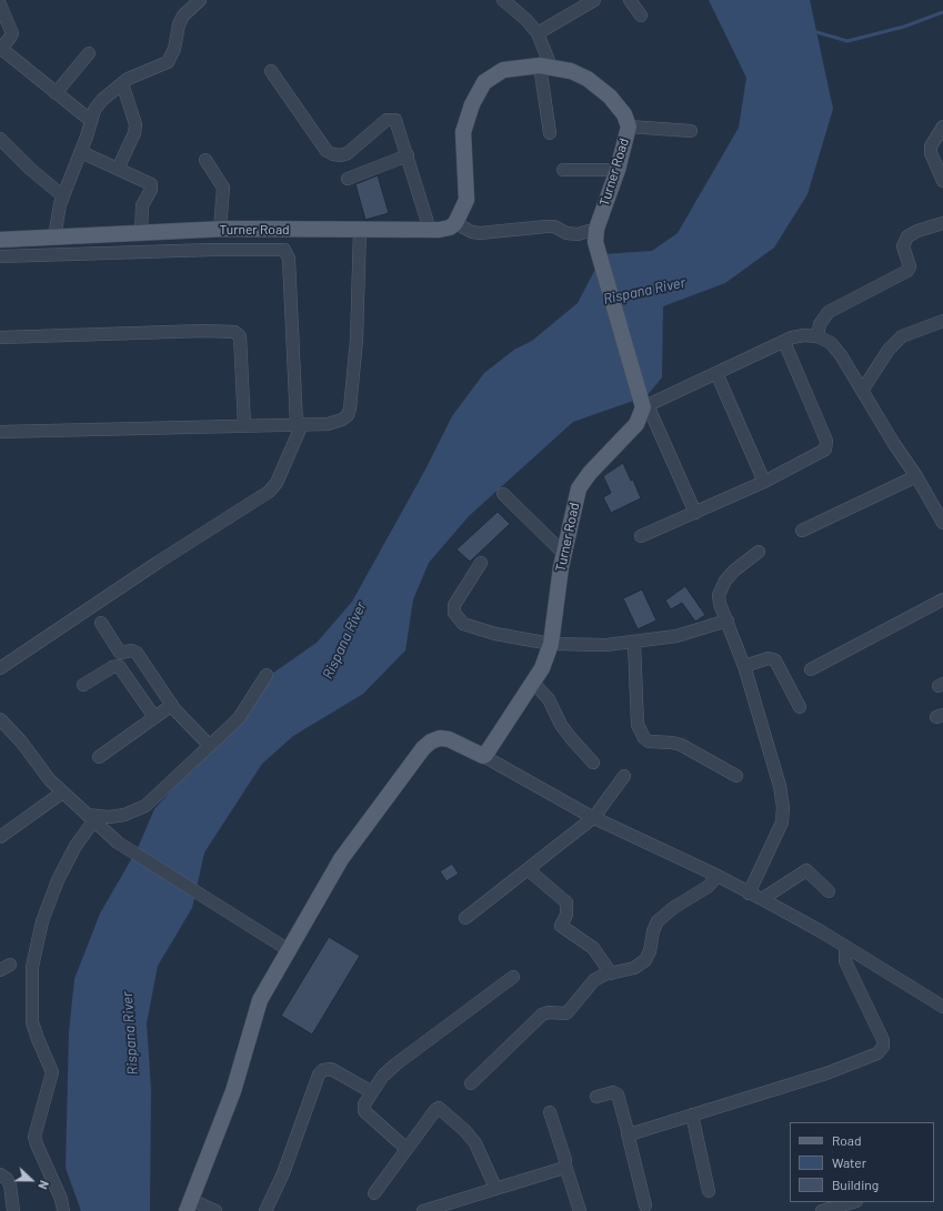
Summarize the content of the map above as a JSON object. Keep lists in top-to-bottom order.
{
  "streets": {
    "main road": ["Turner Road"]
  },
  "water": ["Rispana River"],
  "legend": ["Road", "Water", "Building"],
  "north": "right"
}
